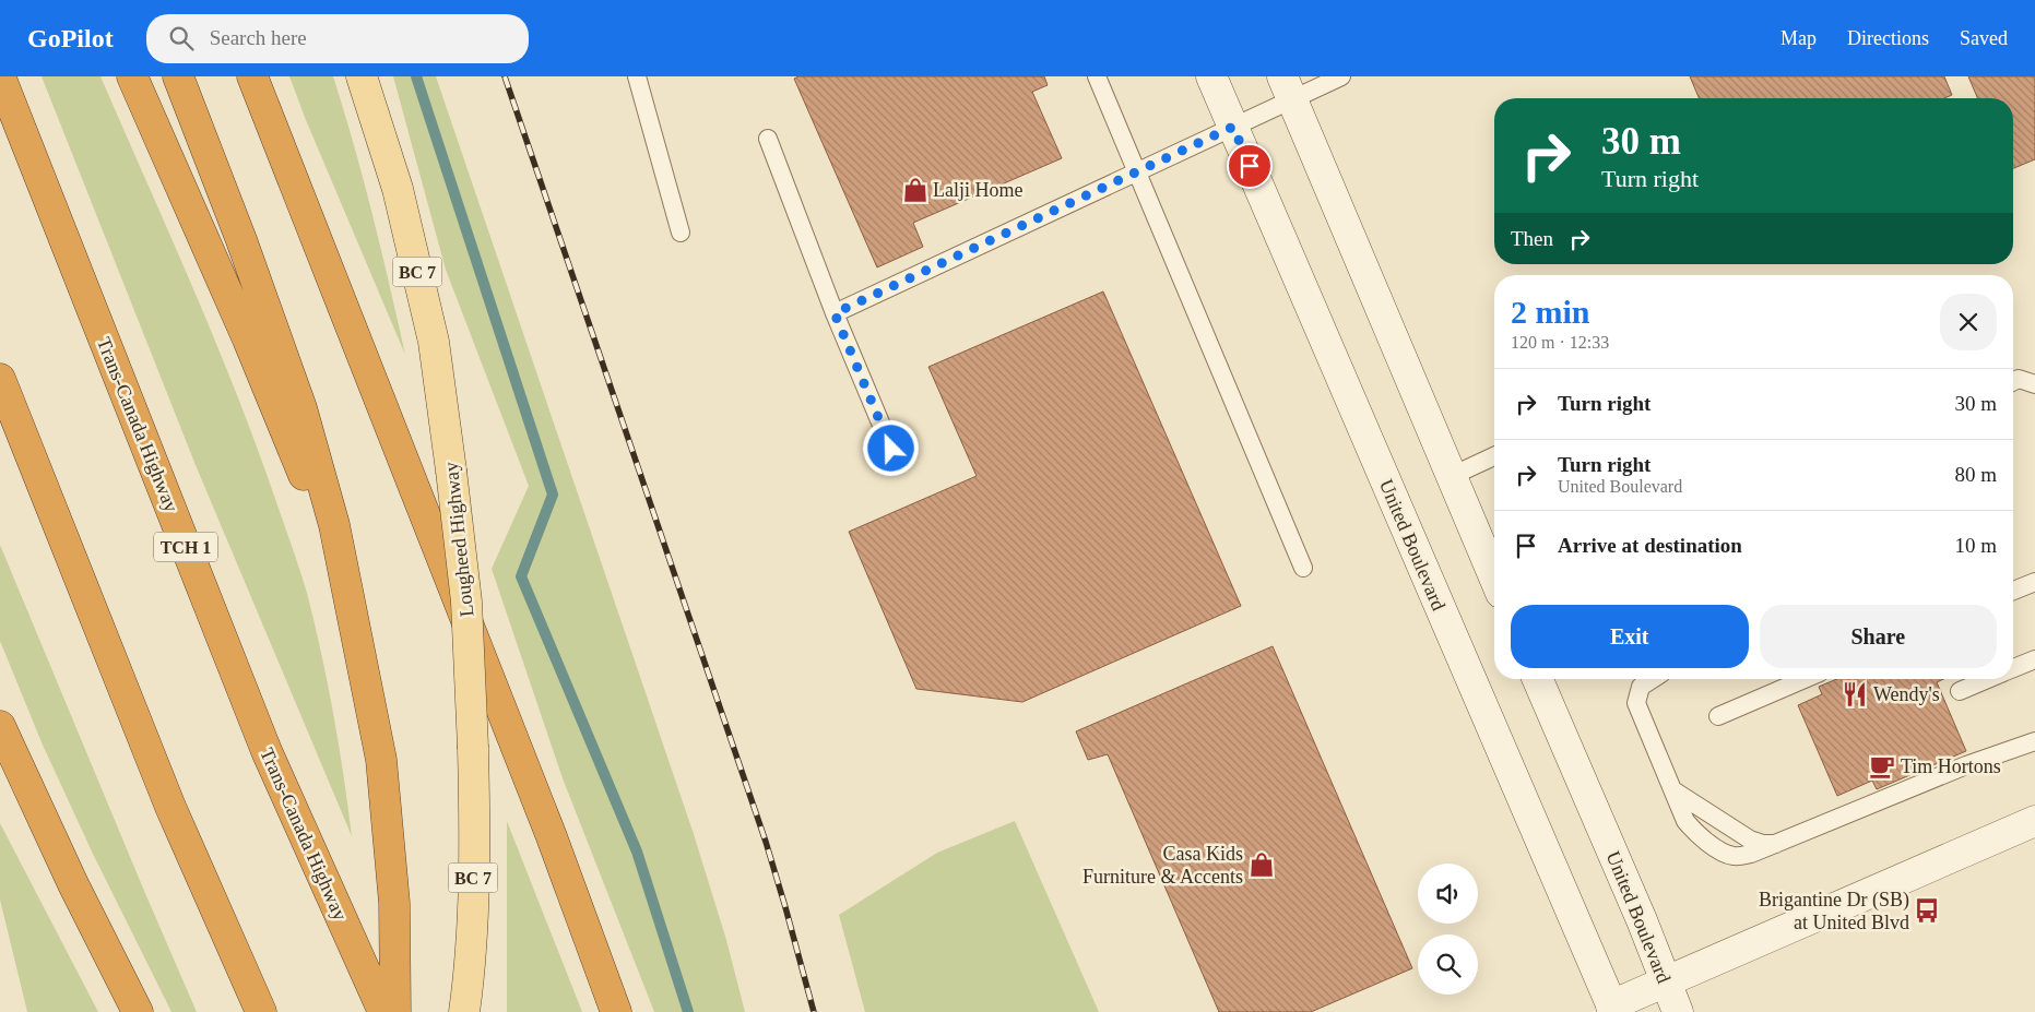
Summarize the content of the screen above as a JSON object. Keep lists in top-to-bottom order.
{
  "streets": {
    "highway": ["Trans-Canada Highway", "TCH 1"],
    "main road": ["BC 7", "Lougheed Highway", "United Boulevard"]
  },
  "places": {
    "shop": ["Lalji Home", "Casa Kids Furniture & Accents"],
    "restaurant": ["Wendy's"],
    "cafe": ["Tim Hortons"],
    "bus stop": ["Brigantine Dr (SB) at United Blvd"]
  },
  "page": {
    "header": "GoPilot",
    "search": "Search here",
    "nav": ["Map", "Directions", "Saved"],
    "turn": ["30 m", "Turn right"],
    "then": "Then",
    "heading": ["2 min", "120 m · 12:33"],
    "list": [
      {
        "name": "Turn right",
        "value": "30 m"
      },
      {
        "name": "Turn right",
        "note": "United Boulevard",
        "value": "80 m"
      },
      {
        "name": "Arrive at destination",
        "value": "10 m"
      }
    ],
    "buttons": ["Exit", "Share"]
  }
}
